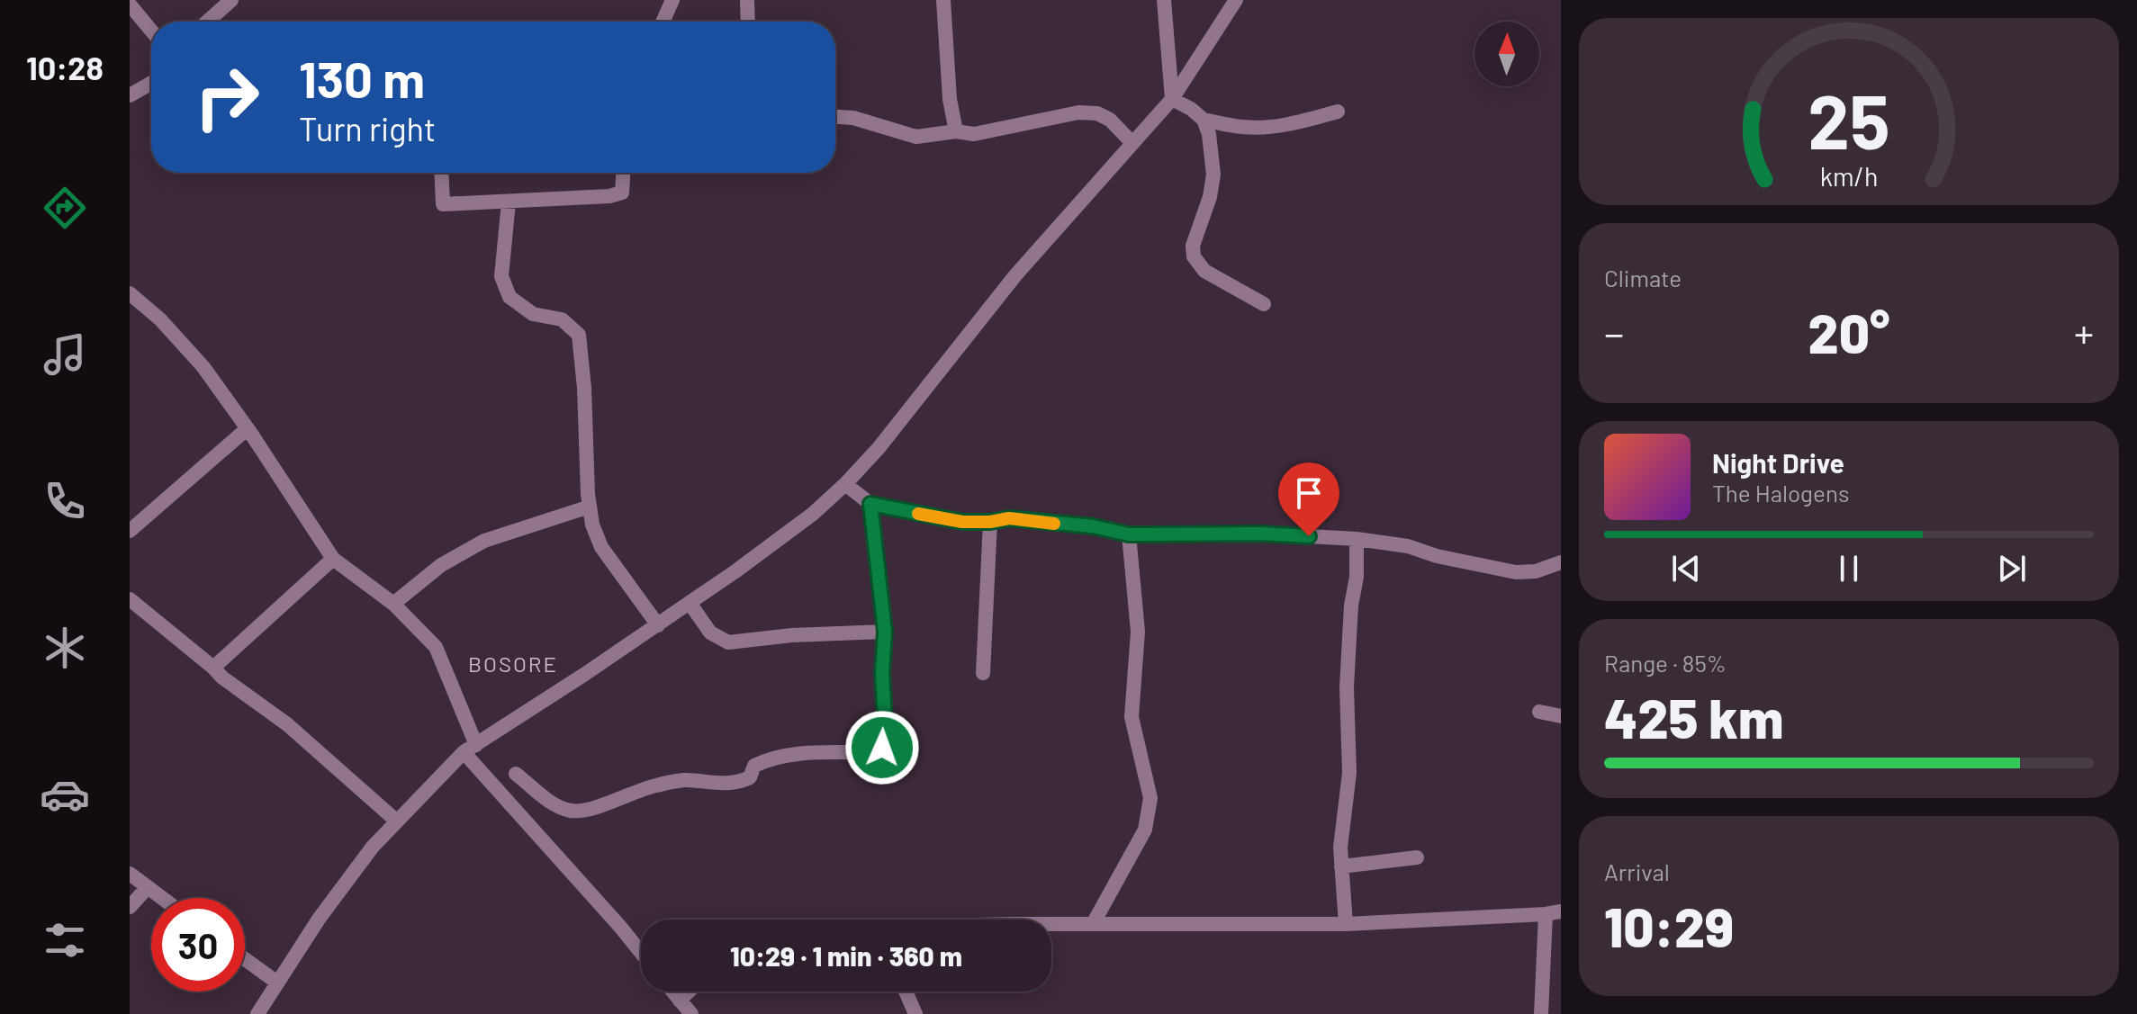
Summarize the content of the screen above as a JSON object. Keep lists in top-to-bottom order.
{
  "districts": ["BOSORE"],
  "north": "top",
  "page": {
    "tabs": "10:28",
    "turn": ["130 m", "Turn right"],
    "tile": [
      "Climate",
      ["Range · 85%", "425 km"],
      ["Arrival", "10:29"]
    ],
    "heat": ["−", "20°", "+"],
    "song": ["Night Drive", "The Halogens"],
    "limit": "30",
    "trip": "10:29 · 1 min · 360 m",
    "gauge": ["25", "km/h"]
  }
}
